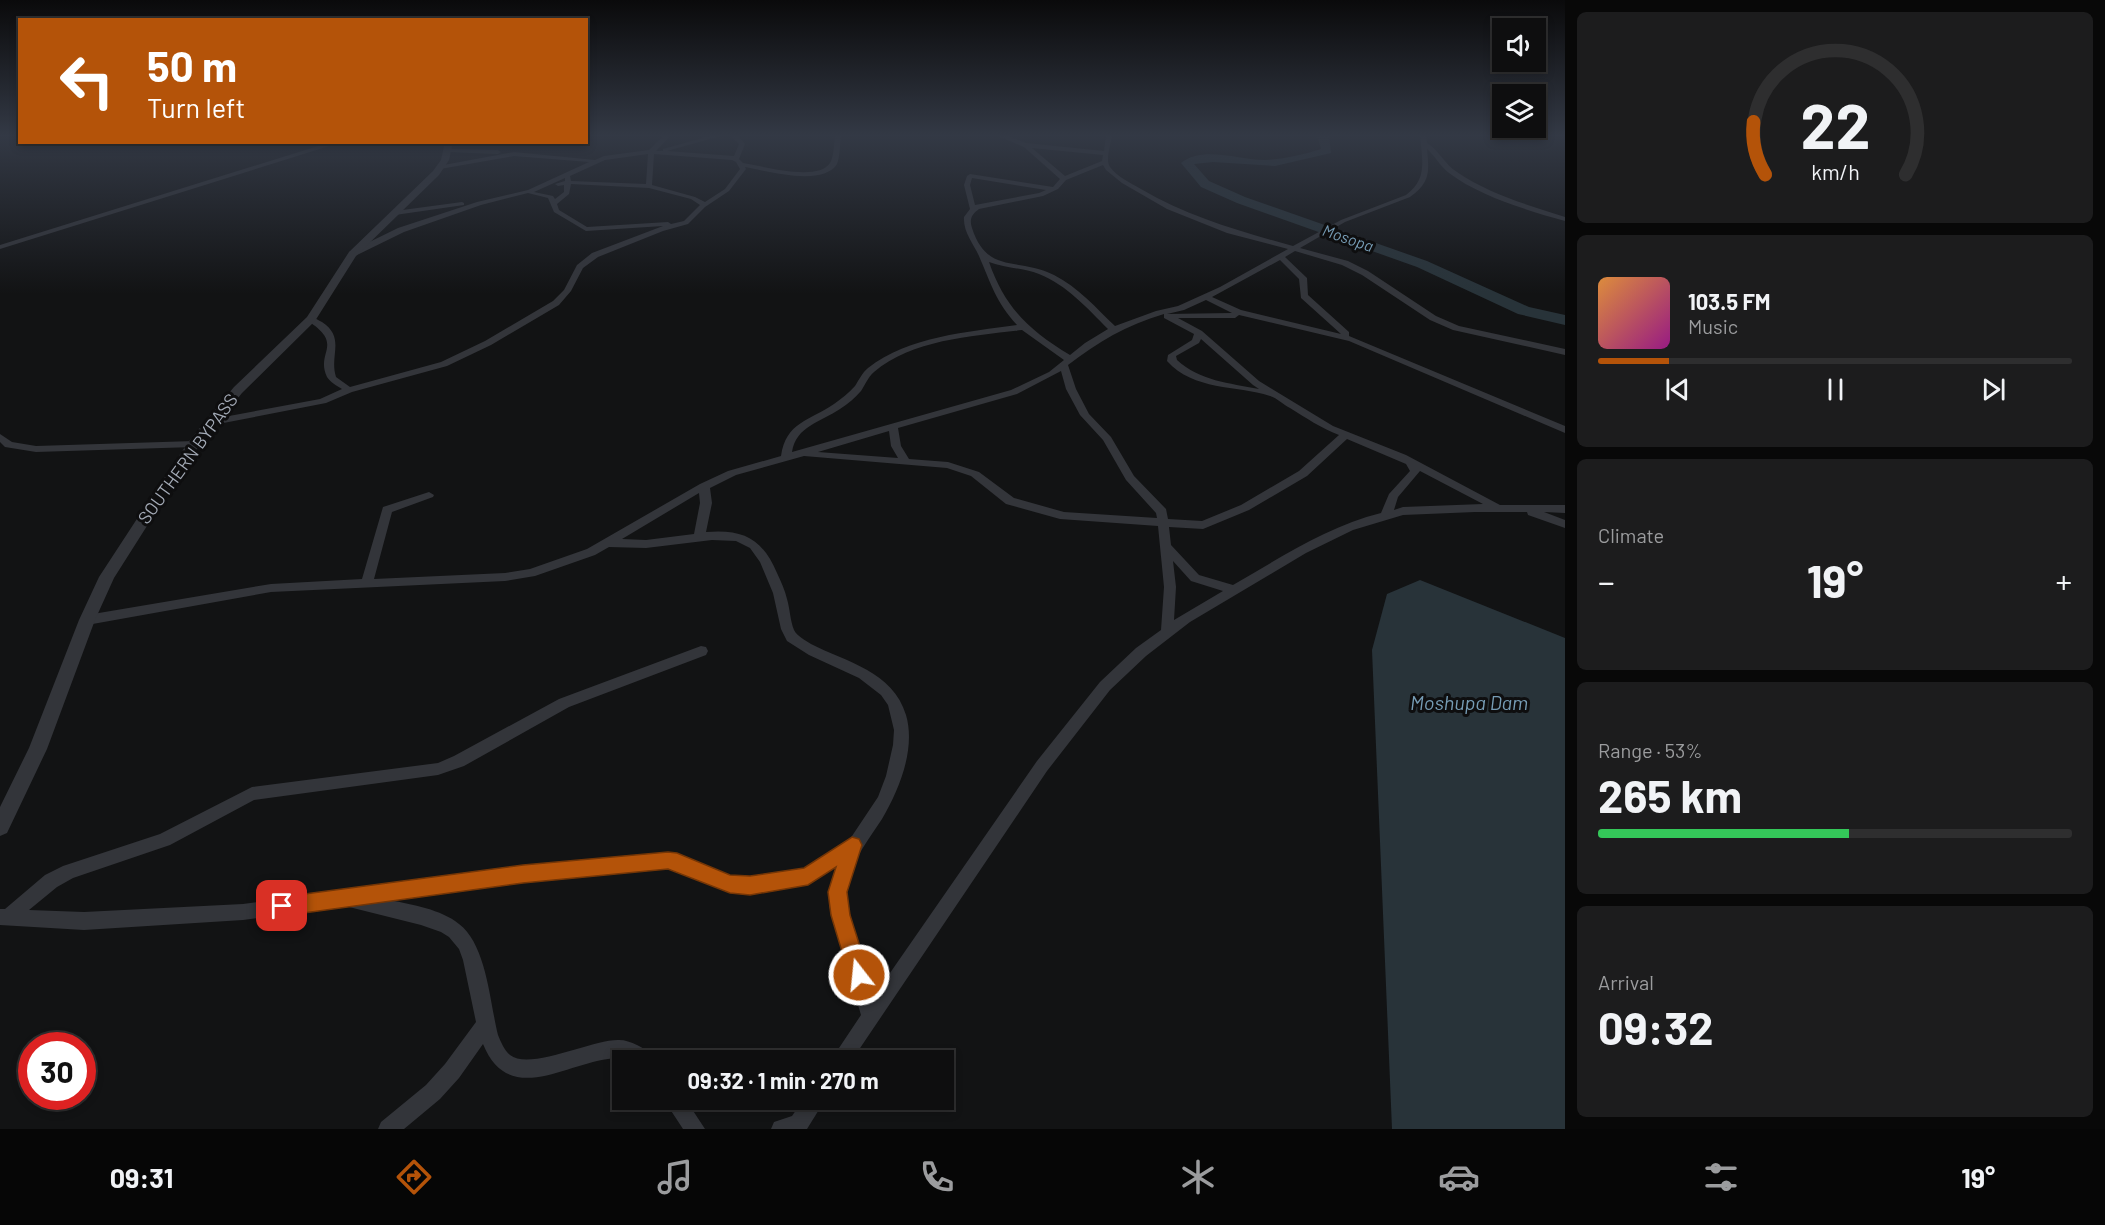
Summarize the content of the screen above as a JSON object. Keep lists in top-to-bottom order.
{
  "streets": {
    "street": ["SOUTHERN BYPASS"]
  },
  "water": ["Mosopa", "Moshupa Dam"],
  "page": {
    "turn": ["50 m", "Turn left"],
    "song": ["103.5 FM", "Music"],
    "tile": [
      "Climate",
      ["Range · 53%", "265 km"],
      ["Arrival", "09:32"]
    ],
    "heat": ["−", "19°", "+"],
    "limit": "30",
    "trip": "09:32 · 1 min · 270 m",
    "tabs": ["09:31", "19°"],
    "gauge": ["22", "km/h"]
  }
}
